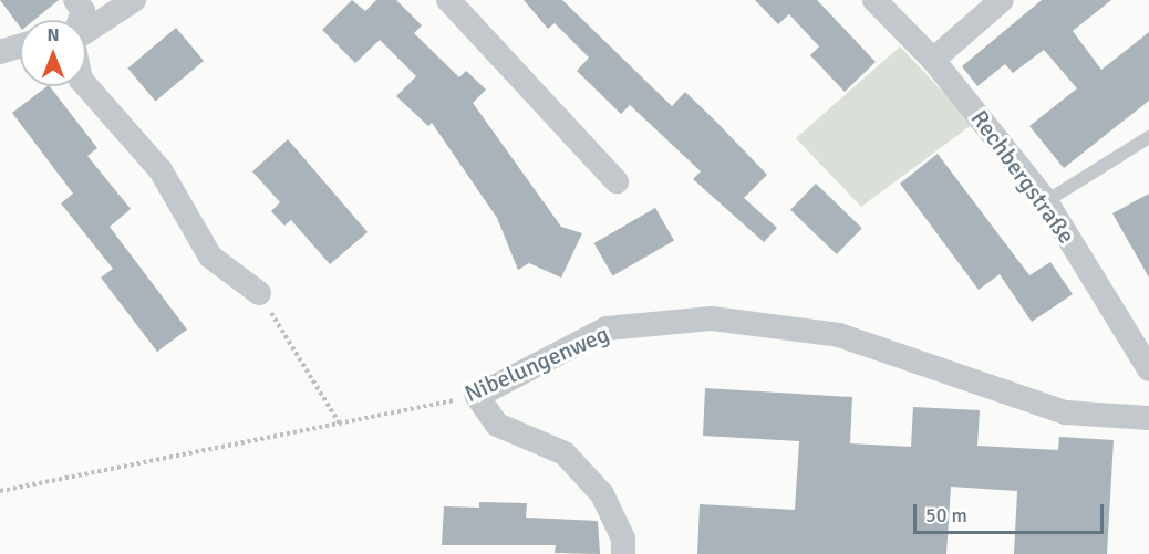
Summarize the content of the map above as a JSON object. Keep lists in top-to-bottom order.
{
  "streets": {
    "street": ["Rechbergstraße", "Nibelungenweg"]
  },
  "scale_bar": "50 m",
  "north": "top"
}
